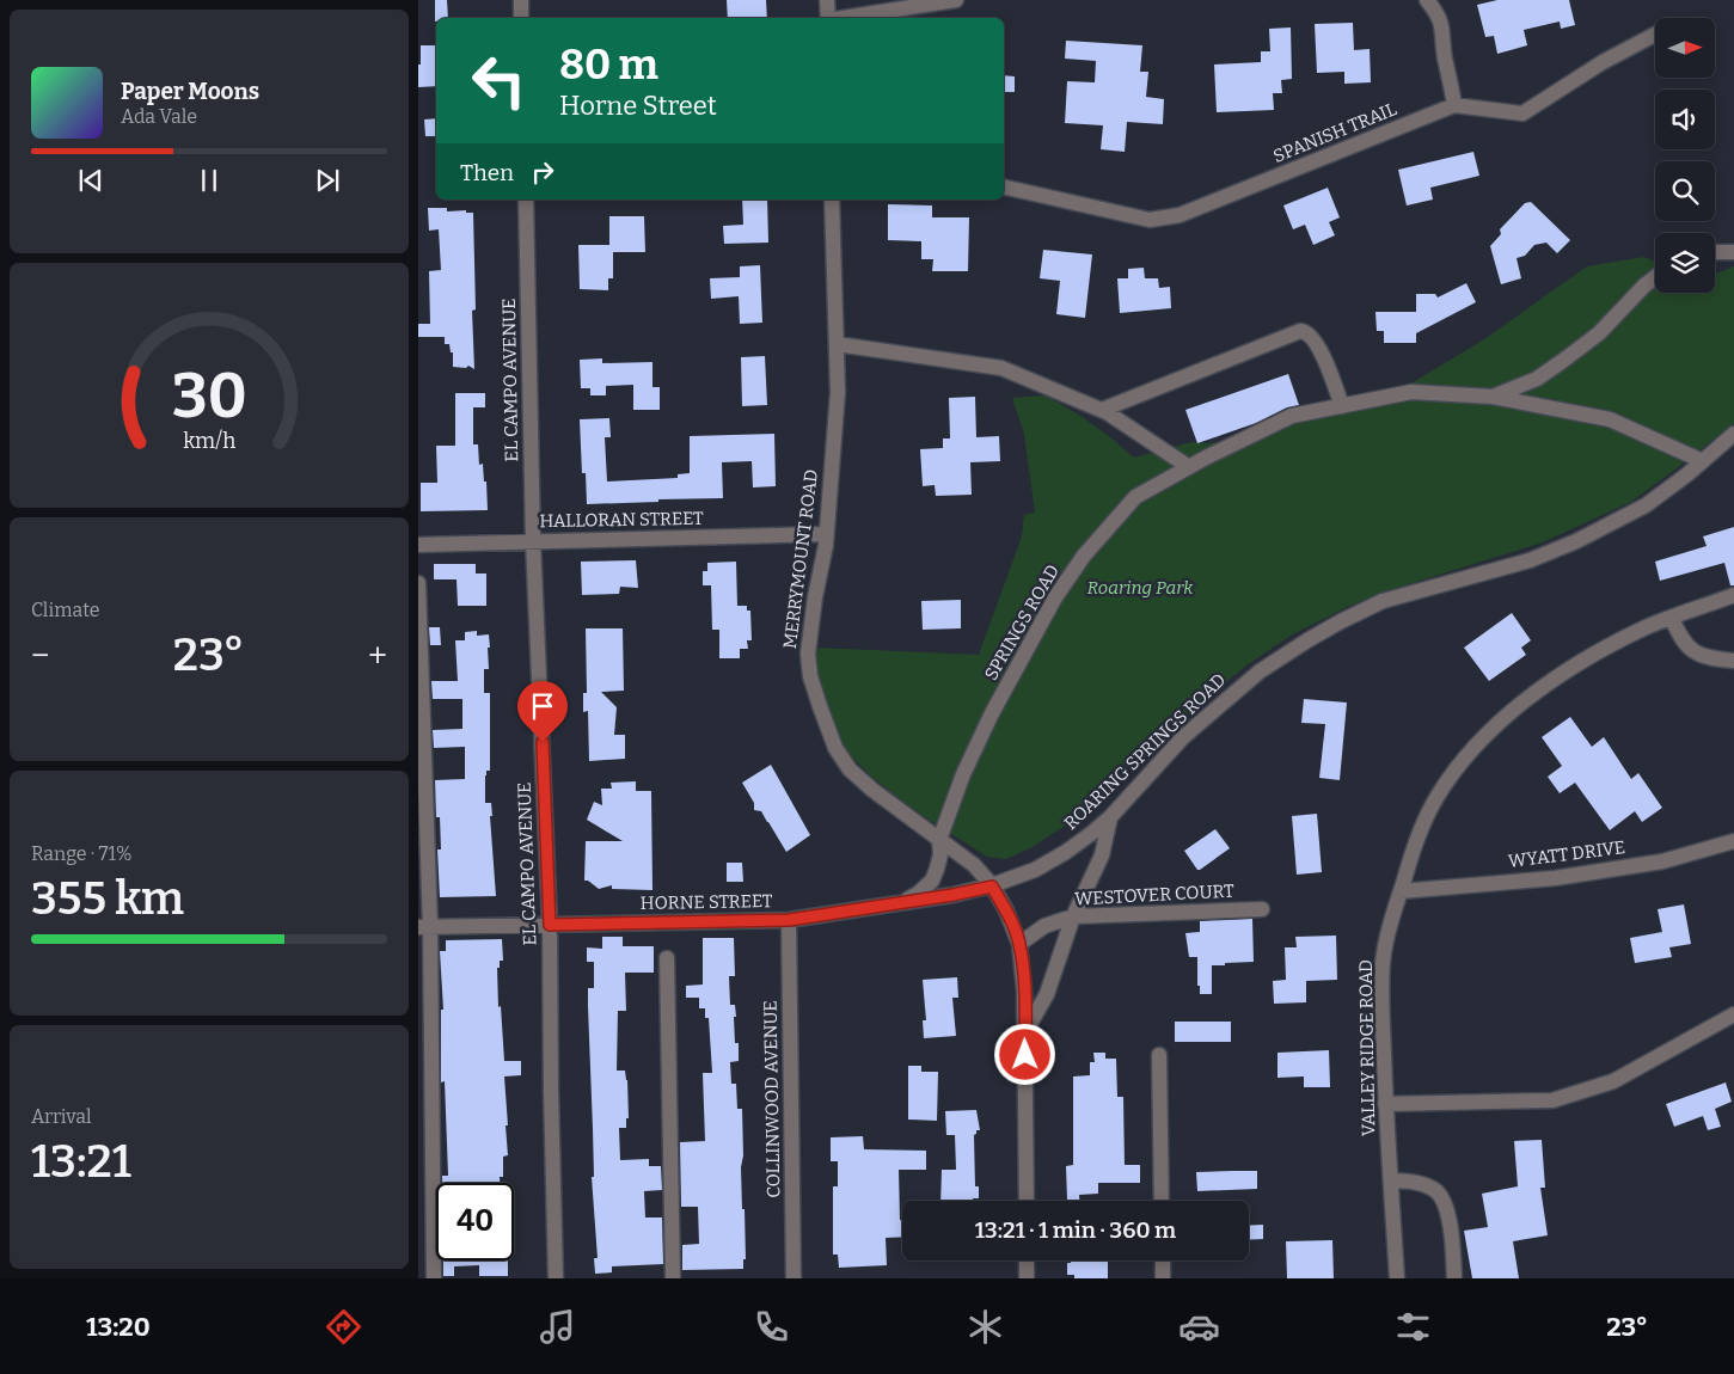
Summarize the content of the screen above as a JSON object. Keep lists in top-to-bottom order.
{
  "streets": {
    "street": [
      "SPANISH TRAIL",
      "EL CAMPO AVENUE",
      "HALLORAN STREET",
      "MERRYMOUNT ROAD",
      "SPRINGS ROAD",
      "ROARING SPRINGS ROAD",
      "WYATT DRIVE",
      "WESTOVER COURT",
      "HORNE STREET",
      "VALLEY RIDGE ROAD",
      "COLLINWOOD AVENUE"
    ]
  },
  "crossings": [
    ["EL CAMPO AVENUE", "HALLORAN STREET"],
    ["EL CAMPO AVENUE", "HORNE STREET"],
    ["HALLORAN STREET", "MERRYMOUNT ROAD"],
    ["MERRYMOUNT ROAD", "SPRINGS ROAD"],
    ["MERRYMOUNT ROAD", "ROARING SPRINGS ROAD"],
    ["MERRYMOUNT ROAD", "WESTOVER COURT"],
    ["MERRYMOUNT ROAD", "HORNE STREET"],
    ["SPRINGS ROAD", "ROARING SPRINGS ROAD"],
    ["SPRINGS ROAD", "HORNE STREET"],
    ["ROARING SPRINGS ROAD", "HORNE STREET"],
    ["WYATT DRIVE", "VALLEY RIDGE ROAD"],
    ["HORNE STREET", "COLLINWOOD AVENUE"]
  ],
  "parks": ["Roaring Park"],
  "north": "right",
  "page": {
    "turn": ["80 m", "Horne Street"],
    "song": ["Paper Moons", "Ada Vale"],
    "then": "Then",
    "tile": [
      "Climate",
      ["Range · 71%", "355 km"],
      ["Arrival", "13:21"]
    ],
    "heat": ["−", "23°", "+"],
    "limit": "40",
    "trip": "13:21 · 1 min · 360 m",
    "tabs": ["13:20", "23°"],
    "gauge": ["30", "km/h"]
  }
}
